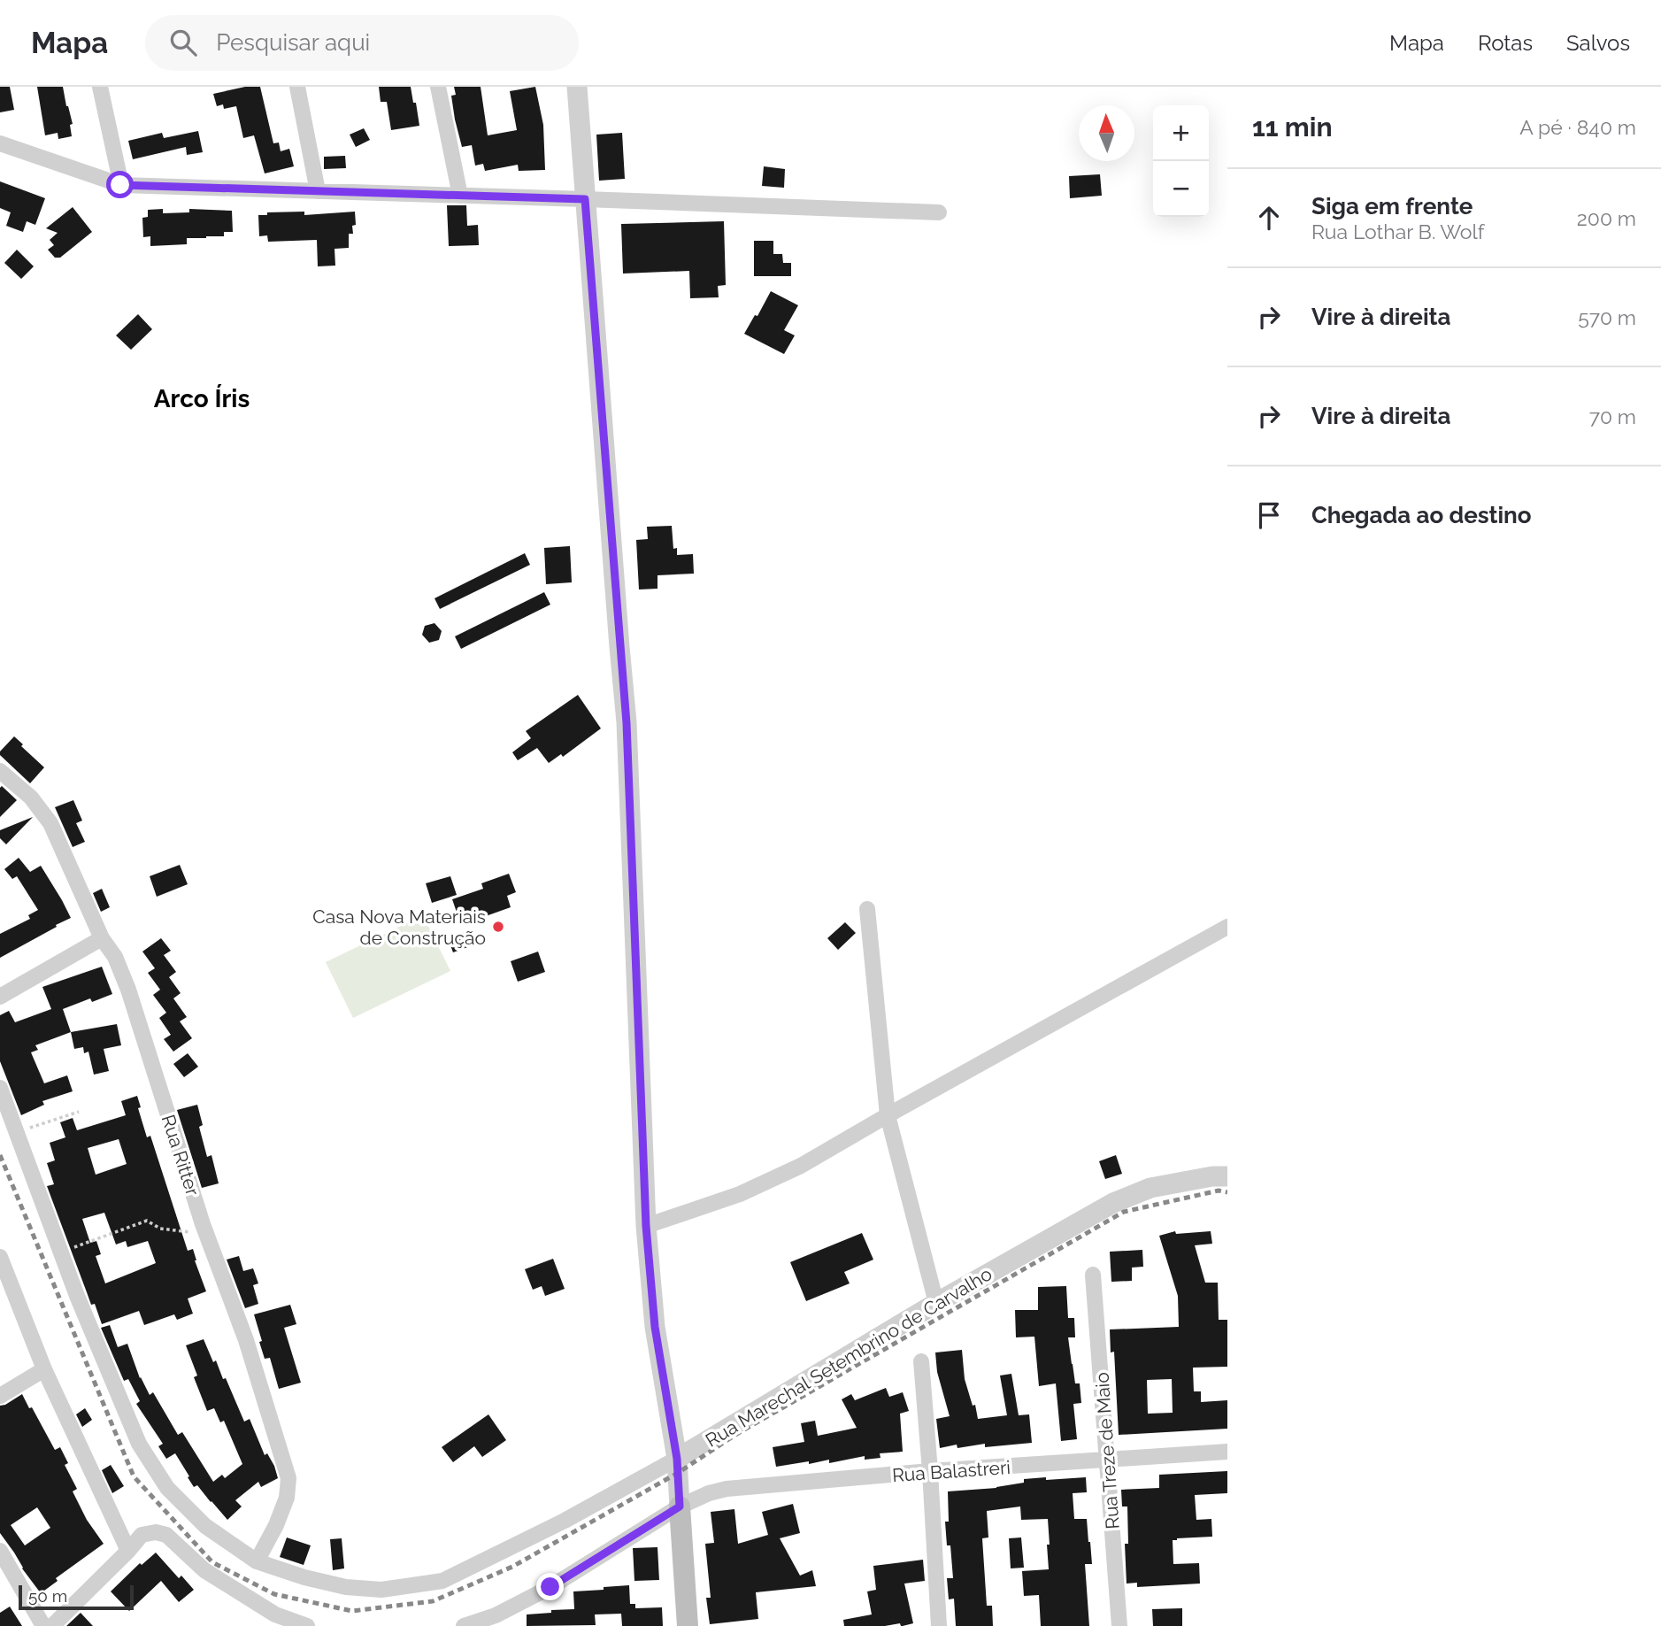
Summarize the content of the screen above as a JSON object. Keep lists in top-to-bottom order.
{
  "streets": {
    "street": [
      "Rua Ritter",
      "Rua Marechal Setembrino de Carvalho",
      "Rua Treze de Maio",
      "Rua Balastreri"
    ]
  },
  "crossings": [
    ["Rua Ritter", "Rua Marechal Setembrino de Carvalho"],
    ["Rua Treze de Maio", "Rua Balastreri"]
  ],
  "districts": ["Arco Íris"],
  "places": ["Casa Nova Materiais de Construção"],
  "scale_bar": "50 m",
  "north": "top",
  "page": {
    "header": "Mapa",
    "search": "Pesquisar aqui",
    "nav": ["Mapa", "Rotas", "Salvos"],
    "heading": ["11 min", "A pé · 840 m"],
    "map_buttons": ["+", "−"],
    "list": [
      ["Siga em frente", "Rua Lothar B. Wolf", "200 m"],
      ["Vire à direita", "570 m"],
      ["Vire à direita", "70 m"],
      "Chegada ao destino"
    ],
    "scale": "50 m"
  }
}
